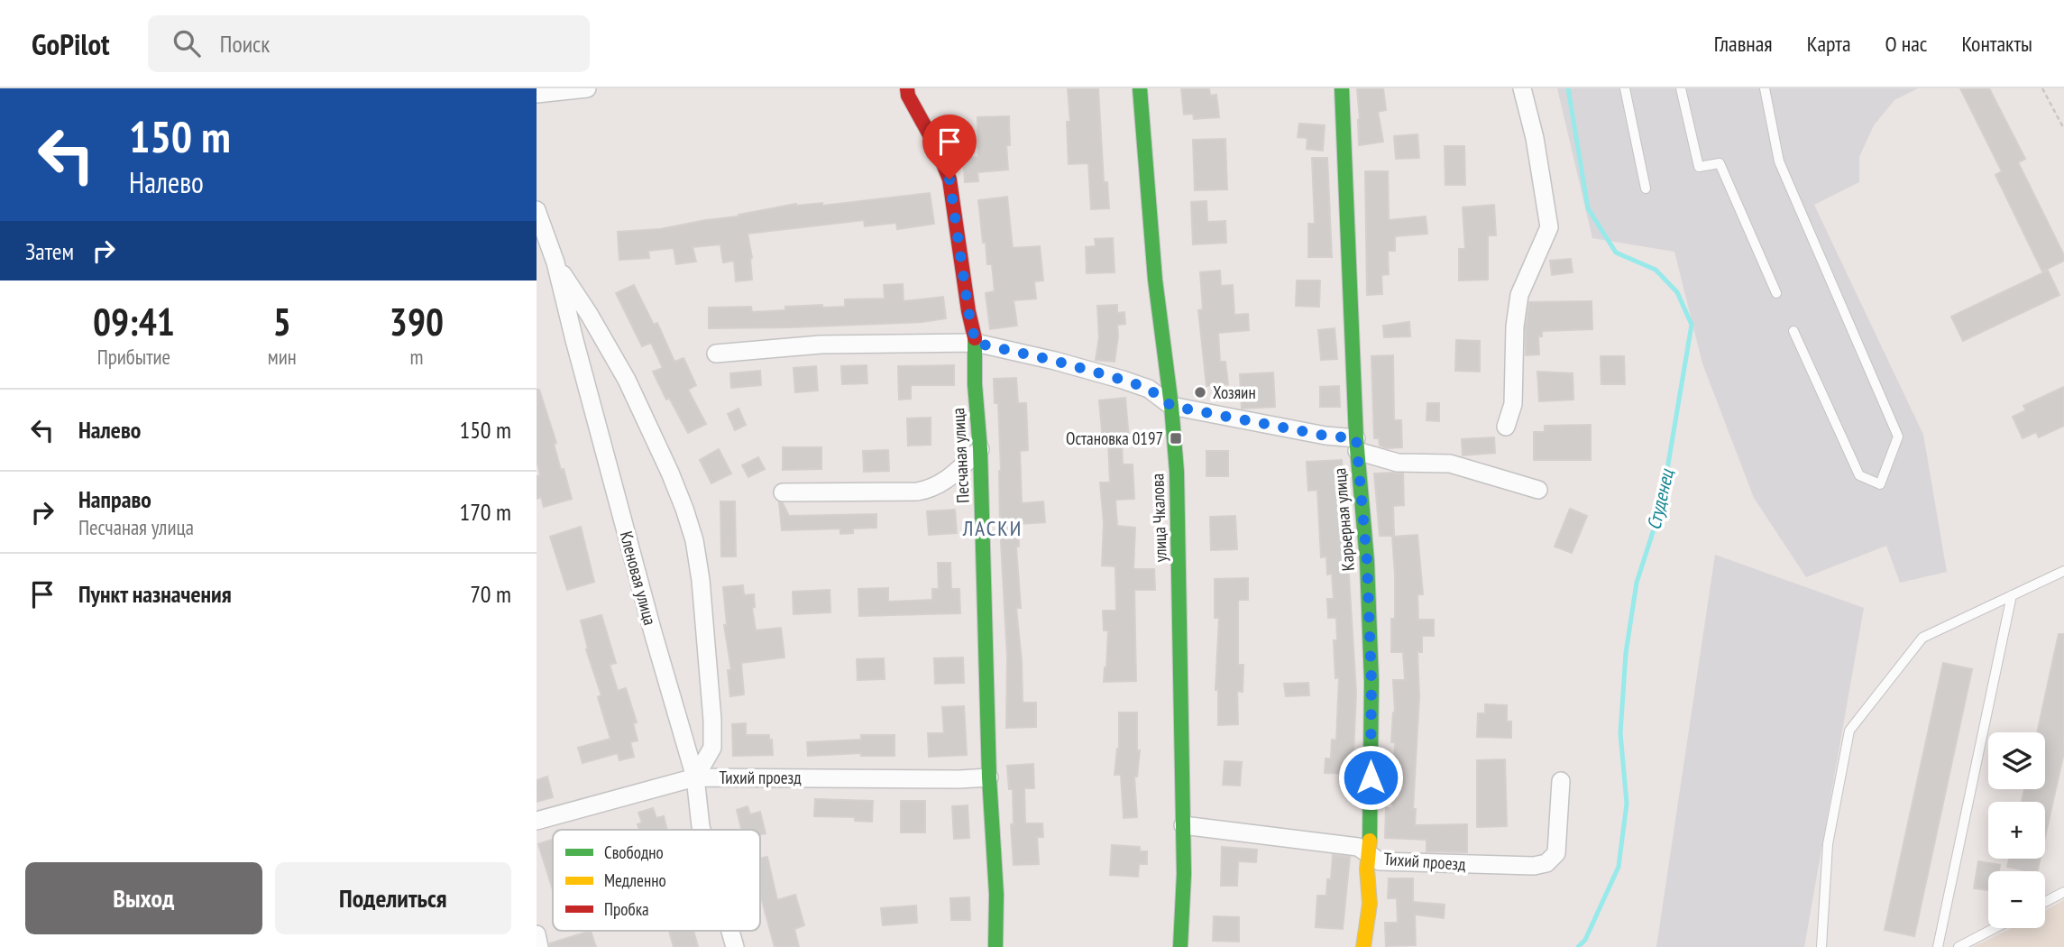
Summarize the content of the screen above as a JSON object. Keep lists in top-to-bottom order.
{
  "streets": {
    "street": [
      "Песчаная улица",
      "улица Чкалова",
      "Карьерная улица",
      "Кленовая улица",
      "Тихий проезд"
    ]
  },
  "crossings": [
    ["Песчаная улица", "Тихий проезд"],
    ["улица Чкалова", "Тихий проезд"],
    ["Карьерная улица", "Тихий проезд"],
    ["Кленовая улица", "Тихий проезд"]
  ],
  "districts": ["ЛАСКИ"],
  "water": ["Студенец"],
  "places": {
    "other": ["Хозяин"],
    "transit": ["Остановка 0197"]
  },
  "legend": ["Свободно", "Медленно", "Пробка"],
  "page": {
    "header": "GoPilot",
    "search": "Поиск",
    "nav": [
      "Главная",
      "Карта",
      "О нас",
      "Контакты"
    ],
    "turn": ["150 m", "Налево"],
    "then": "Затем",
    "eta": [
      "09:41",
      "Прибытие",
      "5",
      "мин",
      "390",
      "m"
    ],
    "list": [
      {
        "name": "Налево",
        "value": "150 m"
      },
      {
        "name": "Направо",
        "note": "Песчаная улица",
        "value": "170 m"
      },
      {
        "name": "Пункт назначения",
        "value": "70 m"
      }
    ],
    "map_buttons": ["+", "−"],
    "buttons": ["Выход", "Поделиться"]
  }
}
